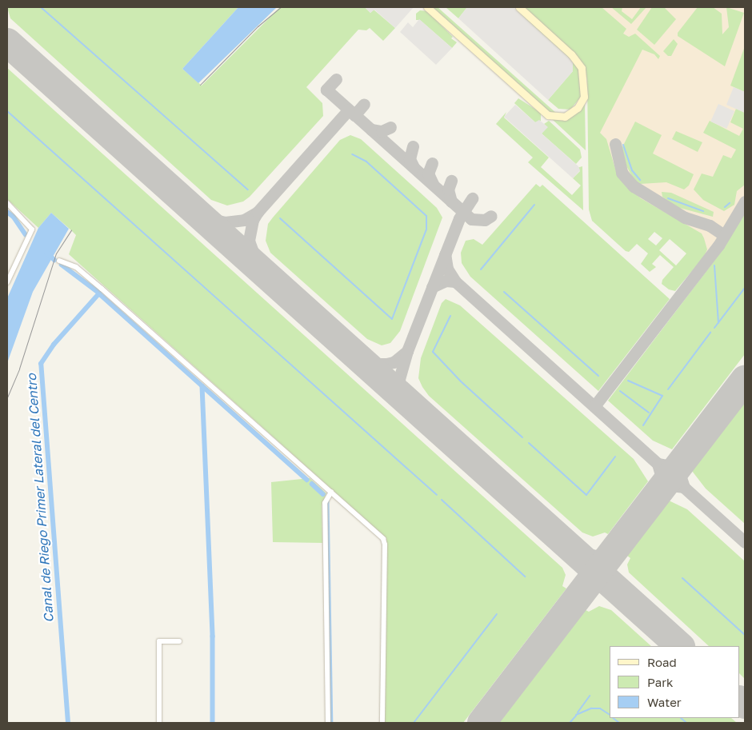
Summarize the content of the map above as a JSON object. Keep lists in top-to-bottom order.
{
  "water": ["Canal de Riego Primer Lateral del Centro"],
  "legend": ["Road", "Park", "Water"]
}
